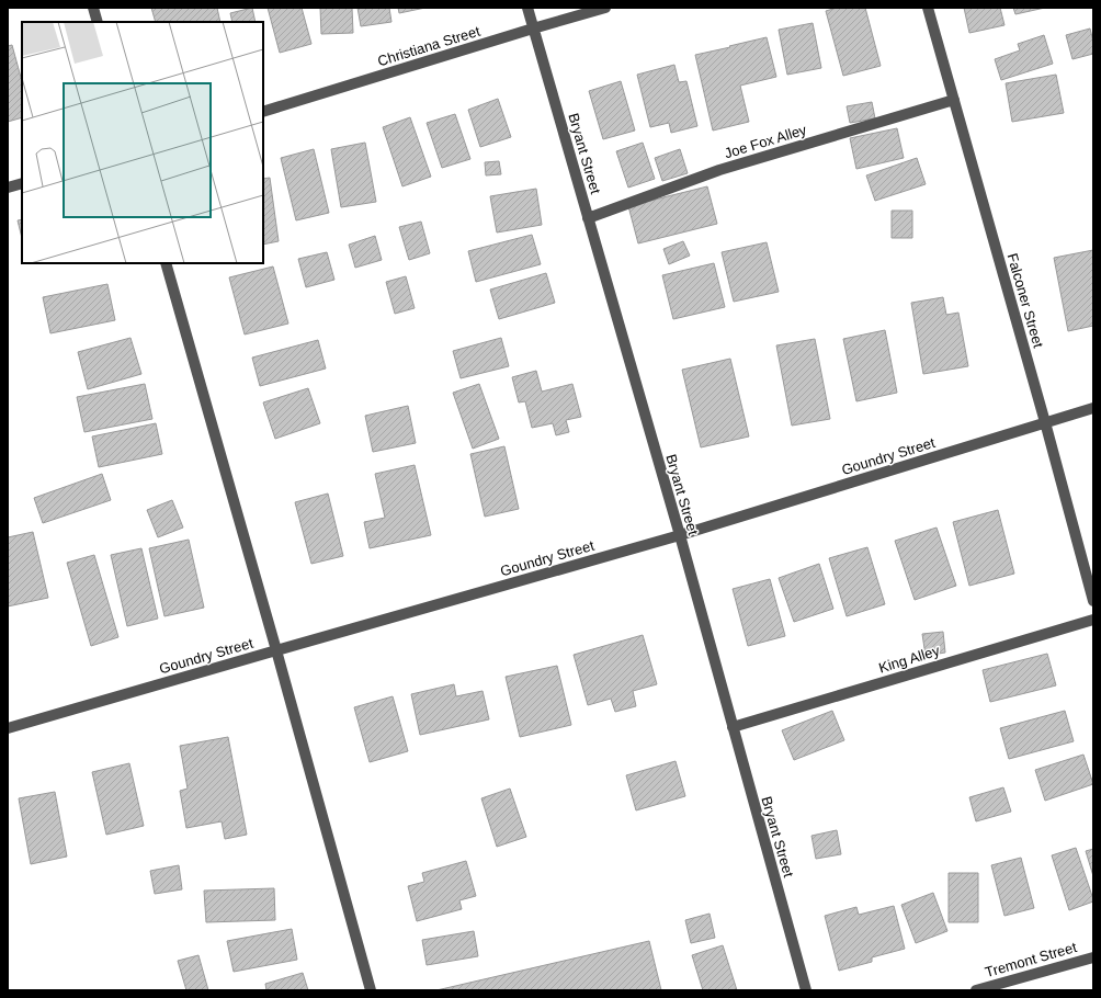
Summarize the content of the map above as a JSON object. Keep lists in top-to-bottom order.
{
  "streets": {
    "street": [
      "Christiana Street",
      "Joe Fox Alley",
      "Bryant Street",
      "Falconer Street",
      "Goundry Street",
      "King Alley",
      "Tremont Street"
    ]
  },
  "crossings": [
    ["Christiana Street", "Bryant Street"],
    ["Joe Fox Alley", "Bryant Street"],
    ["Joe Fox Alley", "Falconer Street"],
    ["Bryant Street", "Goundry Street"],
    ["Bryant Street", "King Alley"],
    ["Falconer Street", "Goundry Street"]
  ]
}
